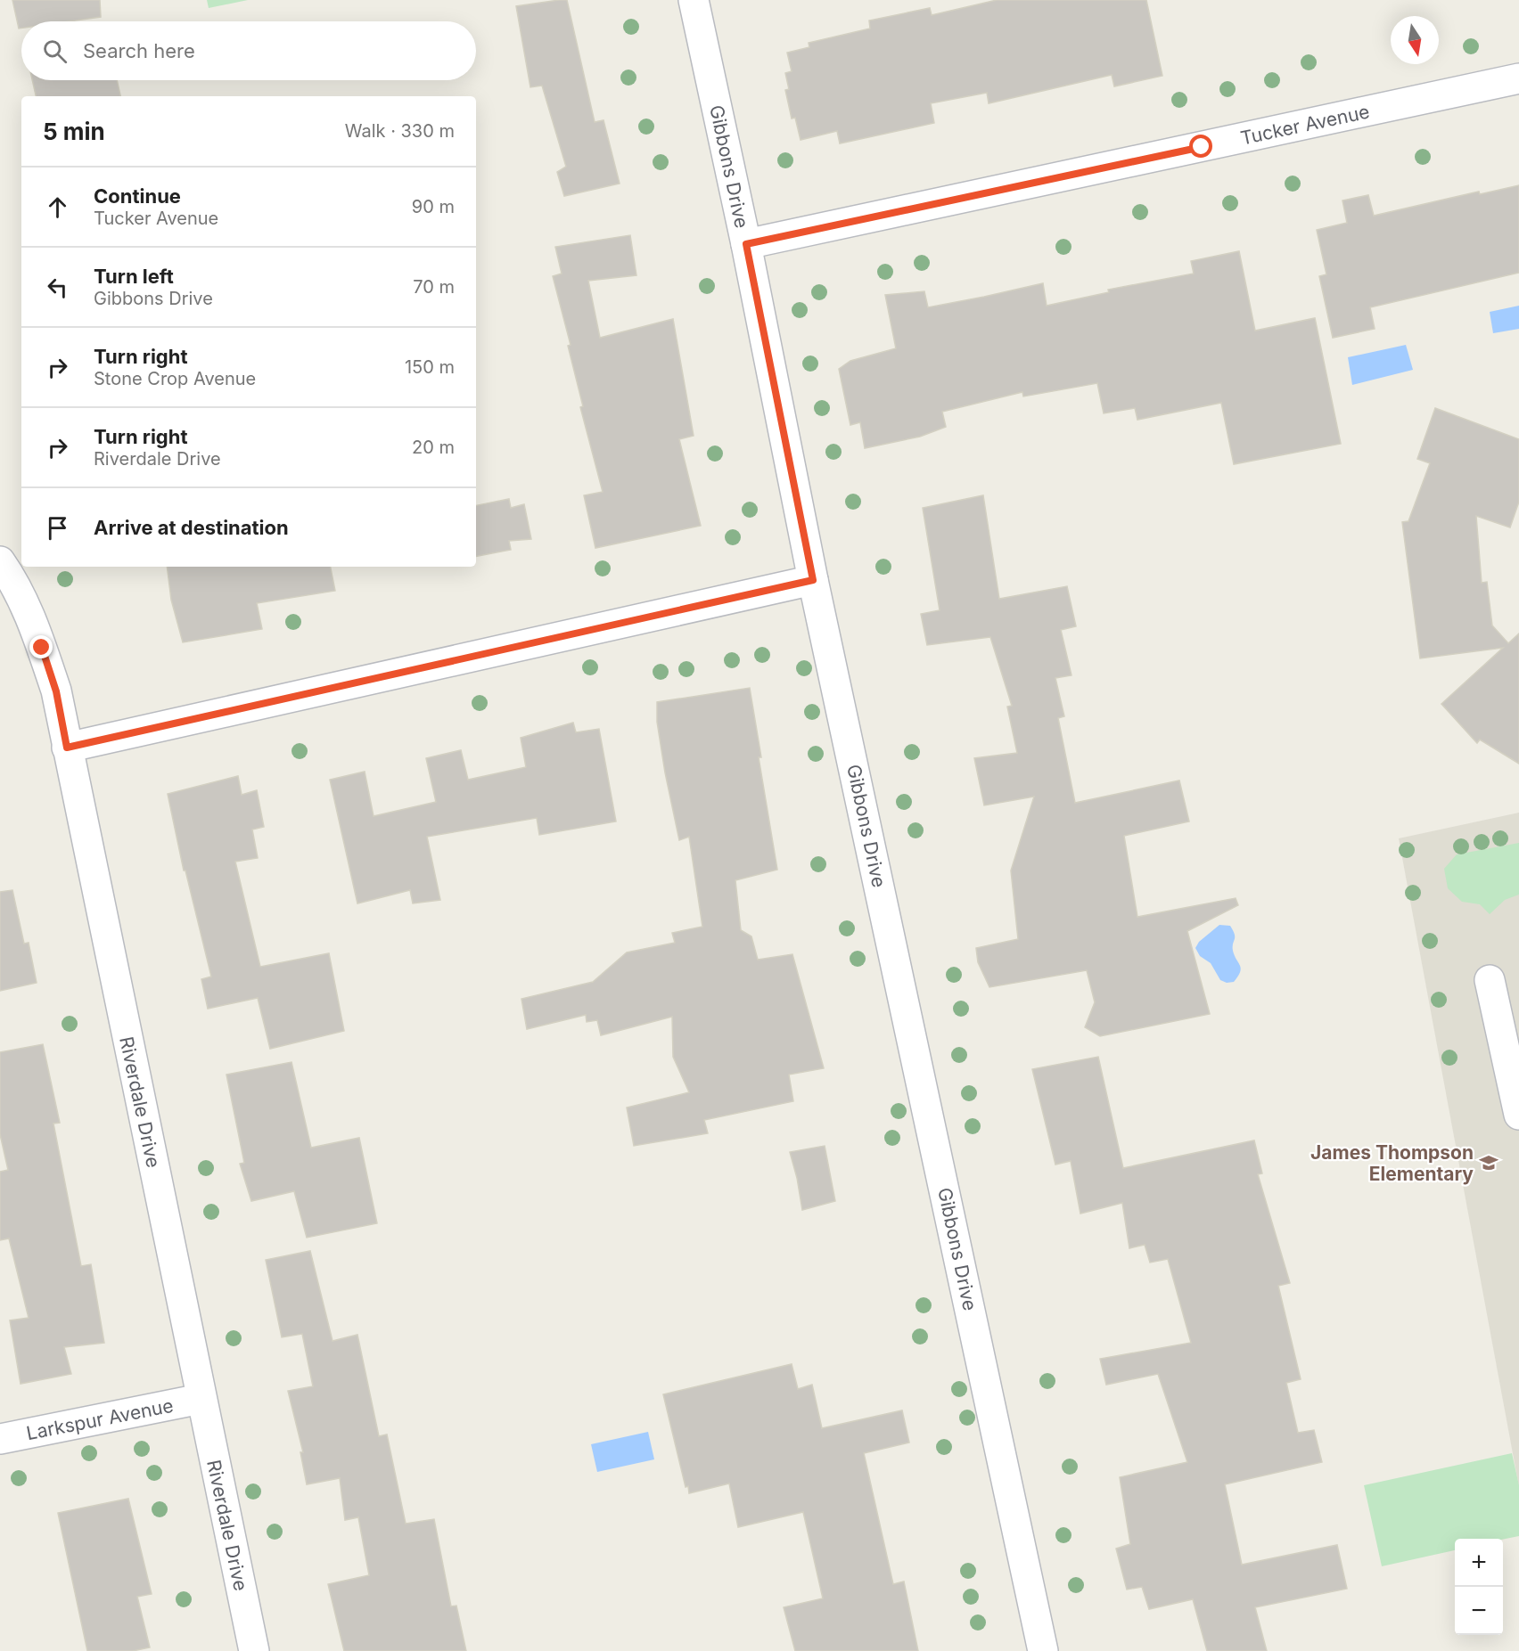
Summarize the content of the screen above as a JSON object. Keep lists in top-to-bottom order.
{
  "streets": {
    "street": [
      "Tucker Avenue",
      "Gibbons Drive",
      "Riverdale Drive",
      "Larkspur Avenue"
    ]
  },
  "crossings": [
    ["Tucker Avenue", "Gibbons Drive"],
    ["Riverdale Drive", "Larkspur Avenue"]
  ],
  "places": {
    "school or university": ["James Thompson Elementary"]
  },
  "north": "bottom",
  "page": {
    "search": "Search here",
    "heading": ["5 min", "Walk · 330 m"],
    "list": [
      ["Continue", "Tucker Avenue", "90 m"],
      ["Turn left", "Gibbons Drive", "70 m"],
      ["Turn right", "Stone Crop Avenue", "150 m"],
      ["Turn right", "Riverdale Drive", "20 m"],
      "Arrive at destination"
    ],
    "map_buttons": ["+", "−"]
  }
}
